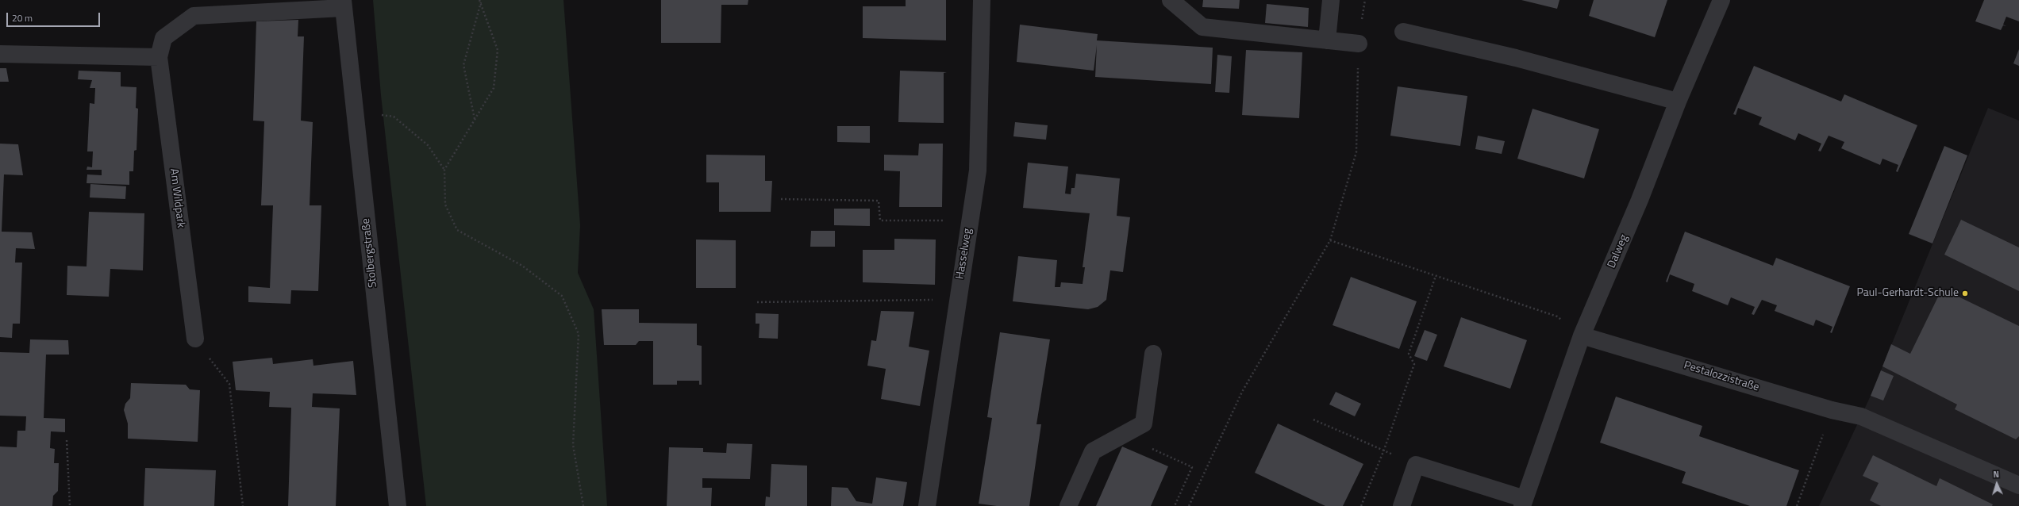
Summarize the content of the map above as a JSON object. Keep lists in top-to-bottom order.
{
  "streets": {
    "street": [
      "Am Wildpark",
      "Dalweg",
      "Stolbergstraße",
      "Hasselweg",
      "Pestalozzistraße"
    ]
  },
  "crossings": [
    ["Am Wildpark", "Stolbergstraße"],
    ["Dalweg", "Pestalozzistraße"]
  ],
  "places": ["Paul-Gerhardt-Schule"],
  "scale_bar": "20 m",
  "north": "top"
}
